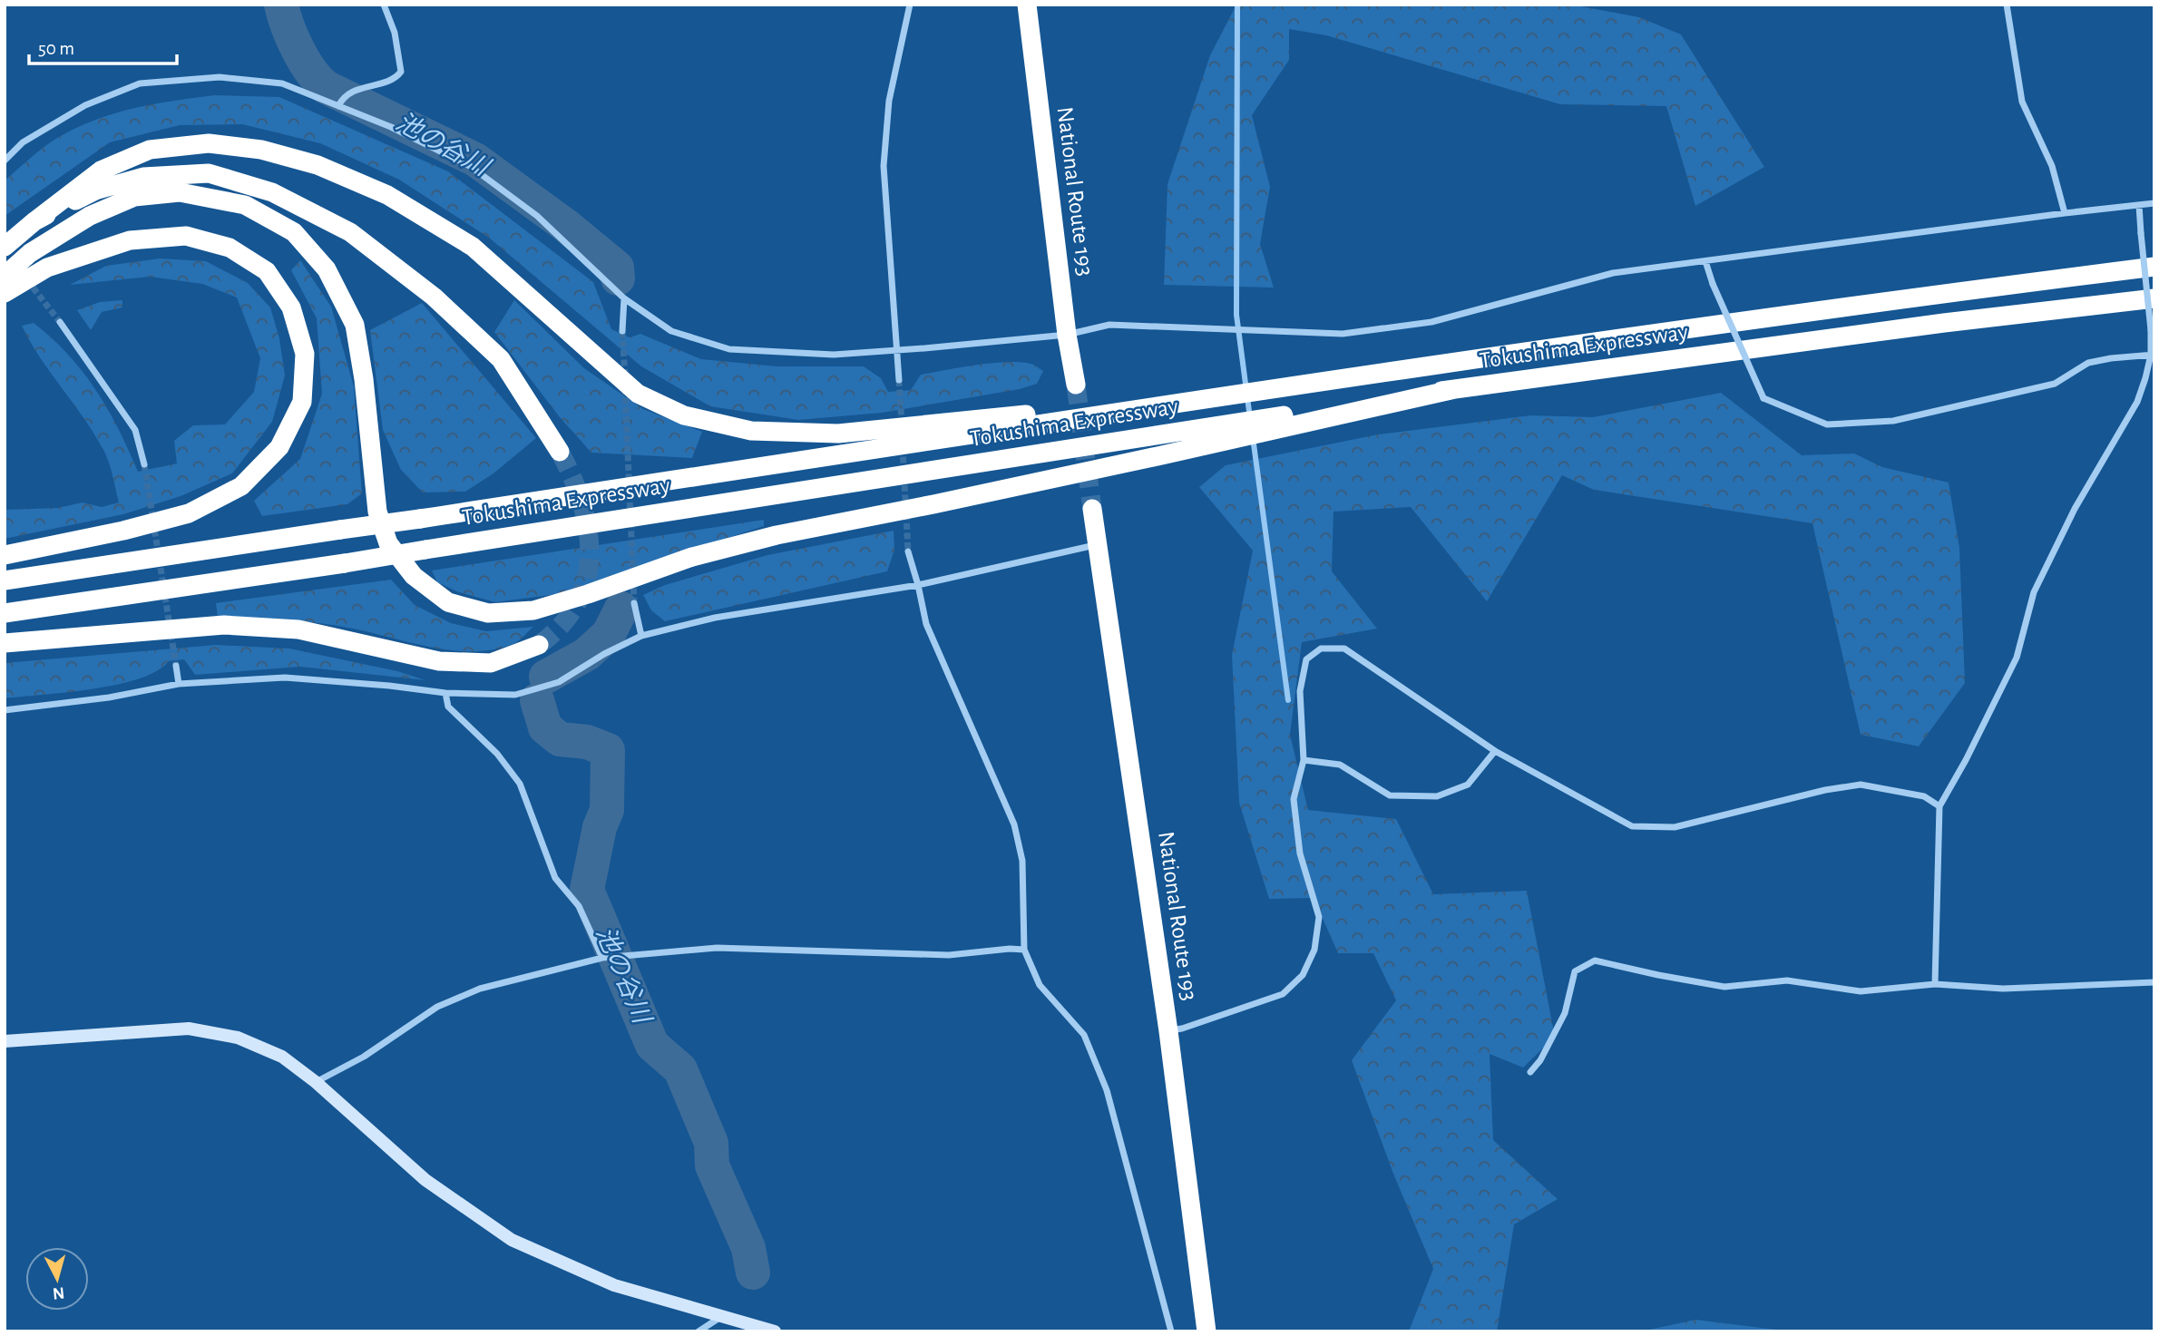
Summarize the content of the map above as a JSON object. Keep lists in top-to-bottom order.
{
  "streets": {
    "highway": ["National Route 193", "Tokushima Expressway"]
  },
  "water": ["池の谷川"],
  "scale_bar": "50 m",
  "north": "bottom"
}
